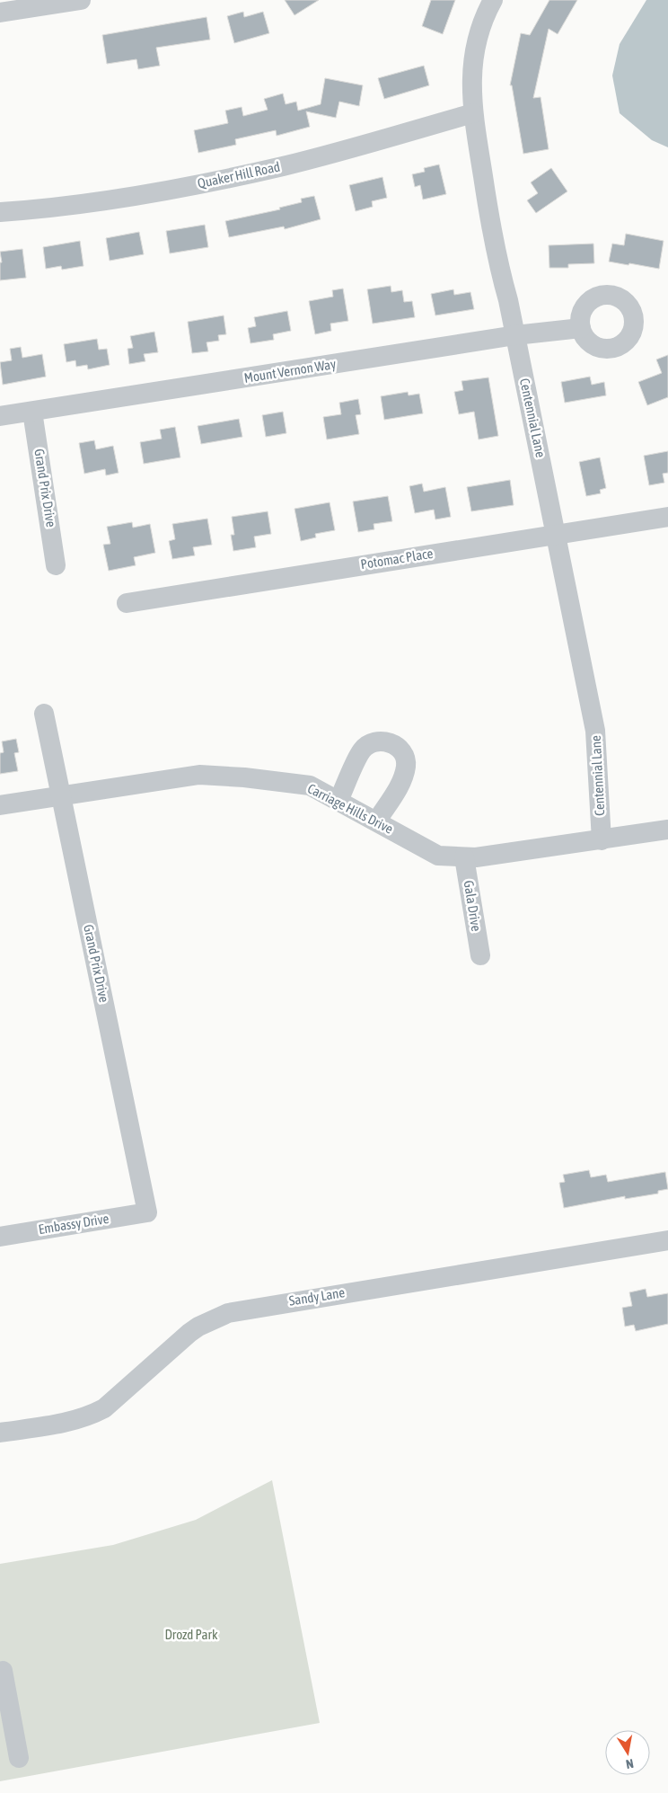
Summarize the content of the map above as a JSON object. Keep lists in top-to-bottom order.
{
  "streets": {
    "street": [
      "Quaker Hill Road",
      "Mount Vernon Way",
      "Centennial Lane",
      "Grand Prix Drive",
      "Potomac Place",
      "Carriage Hills Drive",
      "Gala Drive",
      "Embassy Drive",
      "Sandy Lane"
    ]
  },
  "crossings": [
    ["Quaker Hill Road", "Centennial Lane"],
    ["Mount Vernon Way", "Centennial Lane"],
    ["Mount Vernon Way", "Grand Prix Drive"],
    ["Centennial Lane", "Potomac Place"],
    ["Centennial Lane", "Carriage Hills Drive"],
    ["Grand Prix Drive", "Carriage Hills Drive"],
    ["Grand Prix Drive", "Embassy Drive"],
    ["Carriage Hills Drive", "Gala Drive"]
  ],
  "parks": ["Drozd Park"],
  "north": "bottom"
}
